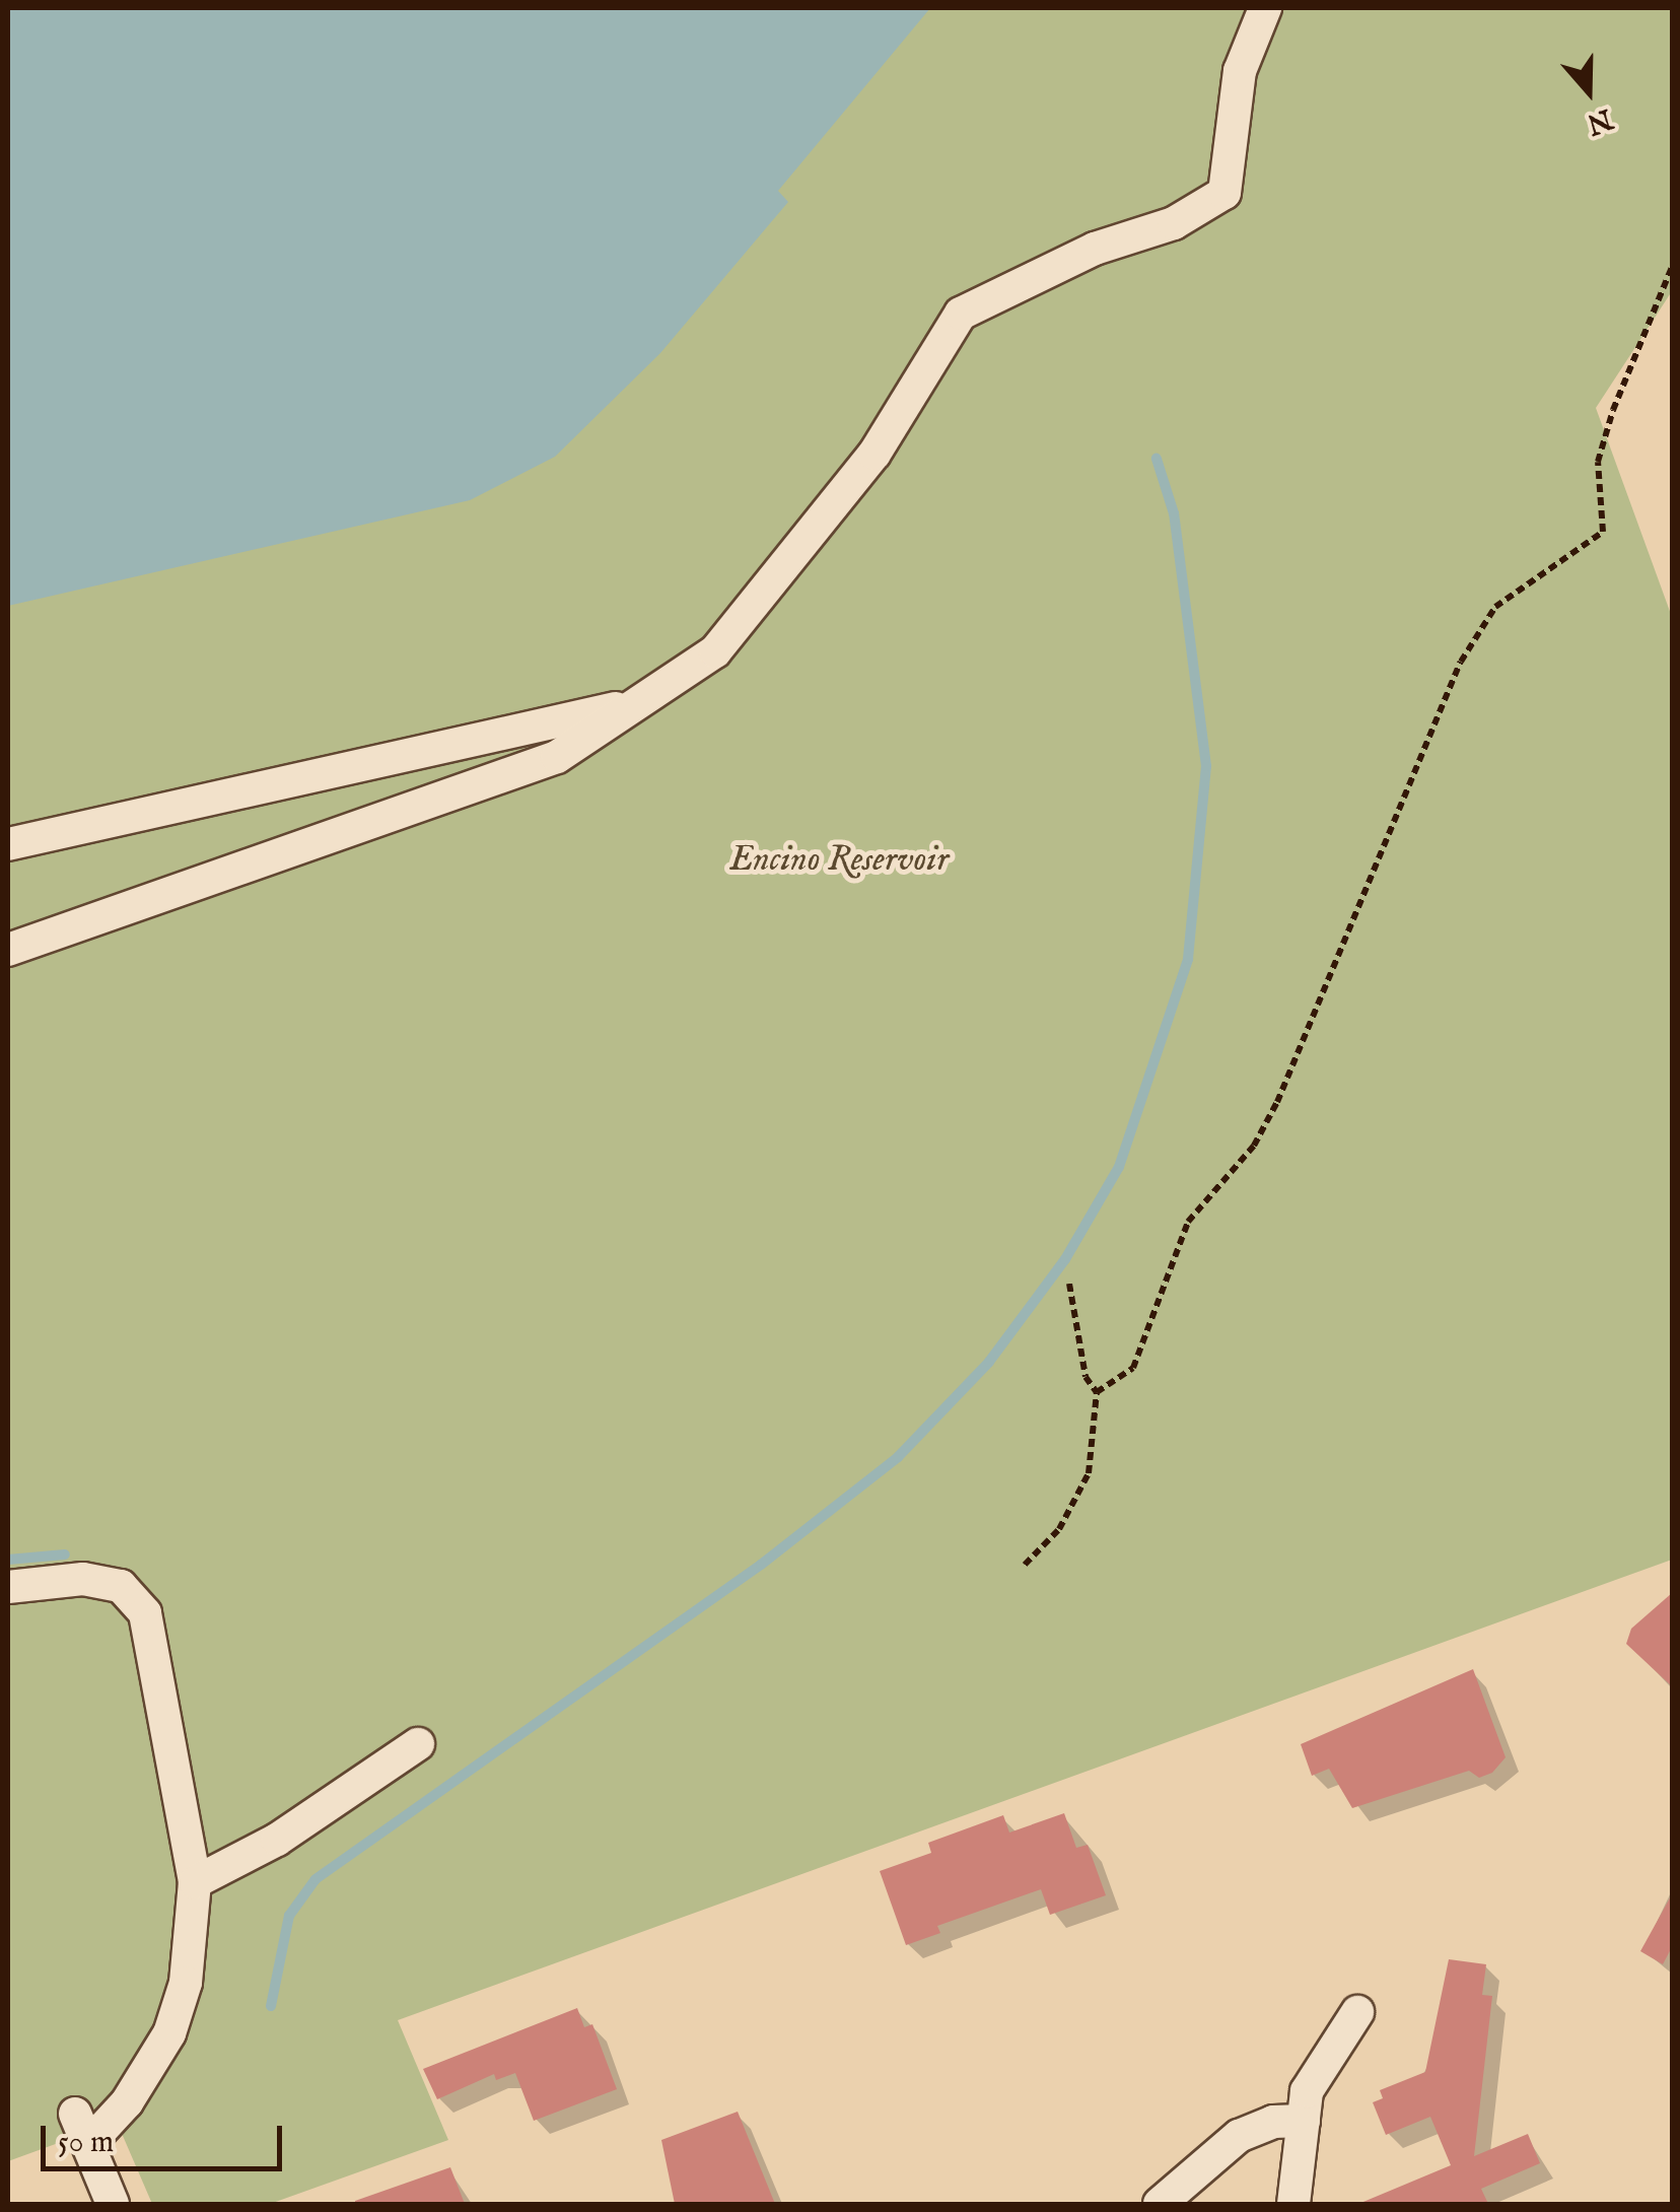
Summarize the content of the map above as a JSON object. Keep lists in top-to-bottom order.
{
  "parks": ["Encino Reservoir"],
  "scale_bar": "50 m",
  "north": "bottom"
}
